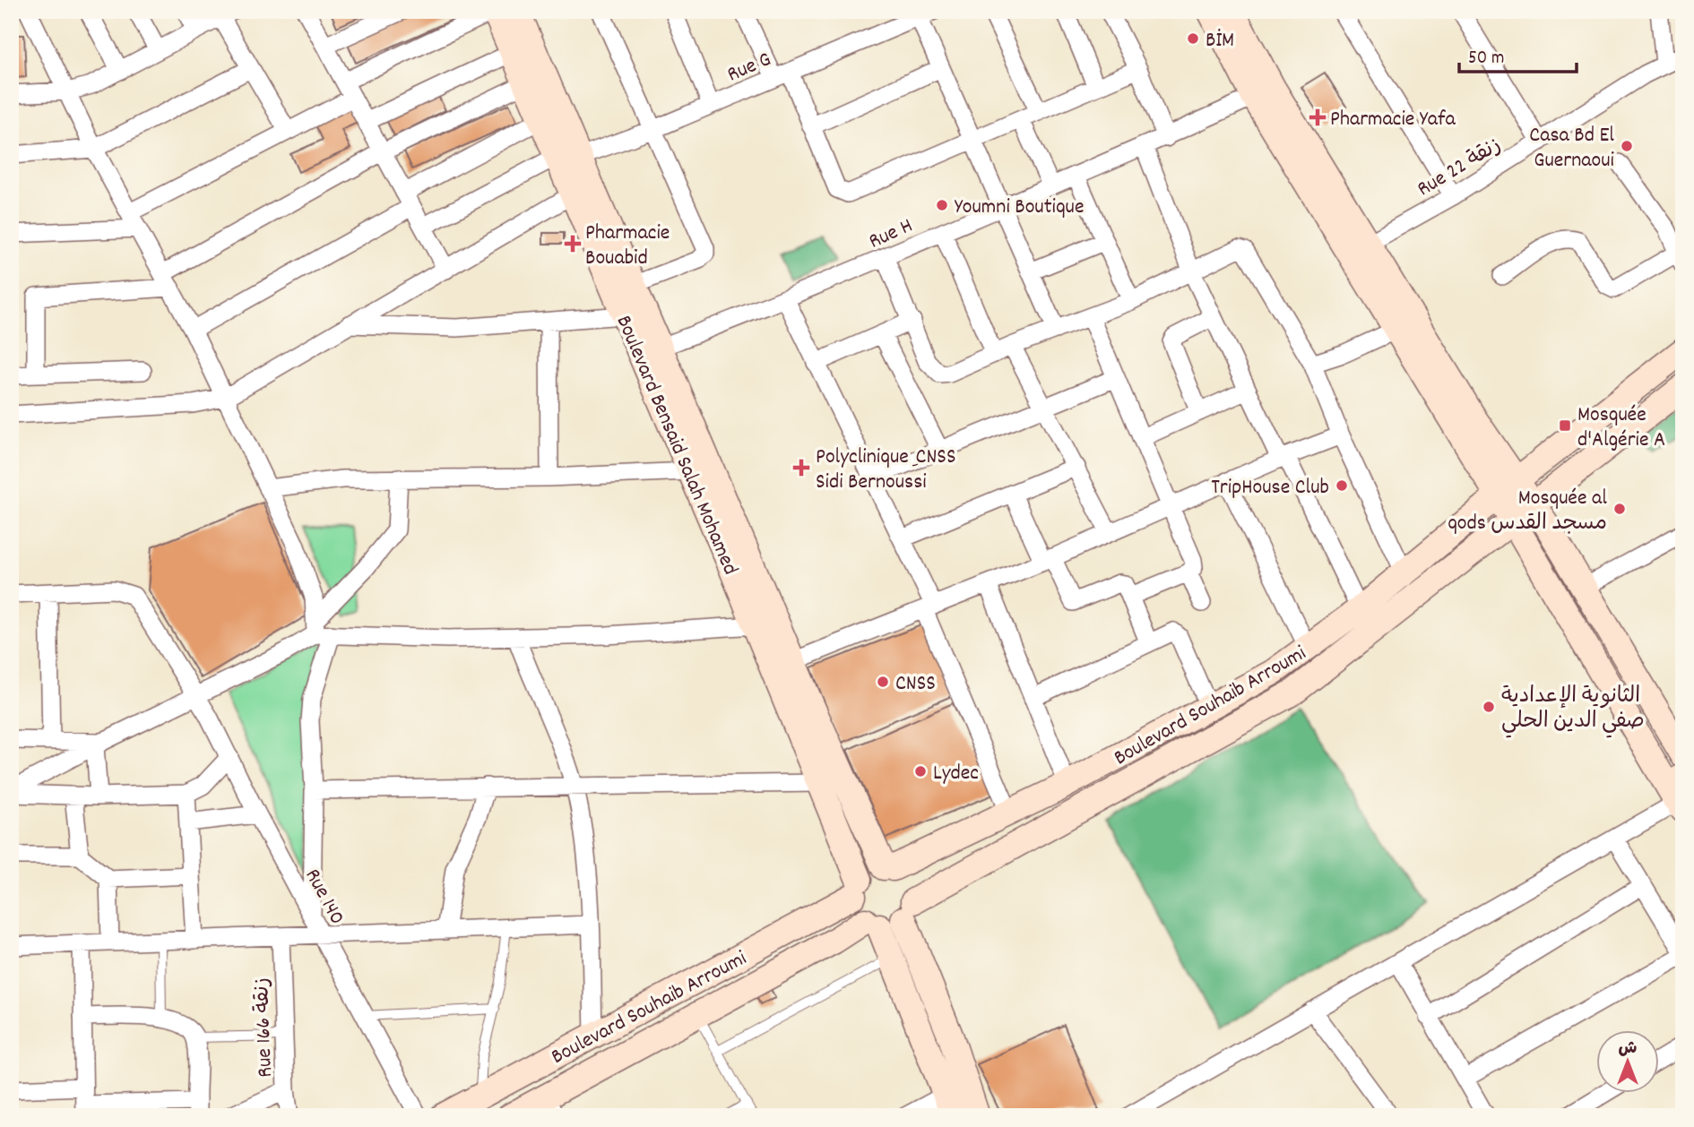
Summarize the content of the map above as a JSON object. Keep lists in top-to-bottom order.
{
  "streets": {
    "street": [
      "Rue G",
      "Rue 22 زنقة",
      "Rue H",
      "Boulevard Bensaid Salah Mohamed",
      "Boulevard Souhaib Arroumi",
      "Rue 140",
      "Rue 166 زنقة"
    ]
  },
  "crossings": [
    ["Rue G", "Boulevard Bensaid Salah Mohamed"],
    ["Rue H", "Boulevard Bensaid Salah Mohamed"],
    ["Boulevard Bensaid Salah Mohamed", "Boulevard Souhaib Arroumi"]
  ],
  "places": {
    "other": [
      "BİM",
      "Casa Bd El Guernaoui",
      "Youmni Boutique",
      "TripHouse Club",
      "Mosquée al qods مسجد القدس",
      "CNSS",
      "الثانوية الإعدادية صفي الدين الحلي",
      "Lydec"
    ],
    "health": ["Pharmacie Yafa", "Pharmacie Bouabid", "Polyclinique ِCNSS Sidi Bernoussi"],
    "transit": ["Mosquée d'Algérie A"]
  },
  "scale_bar": "50 m",
  "north": "top"
}
